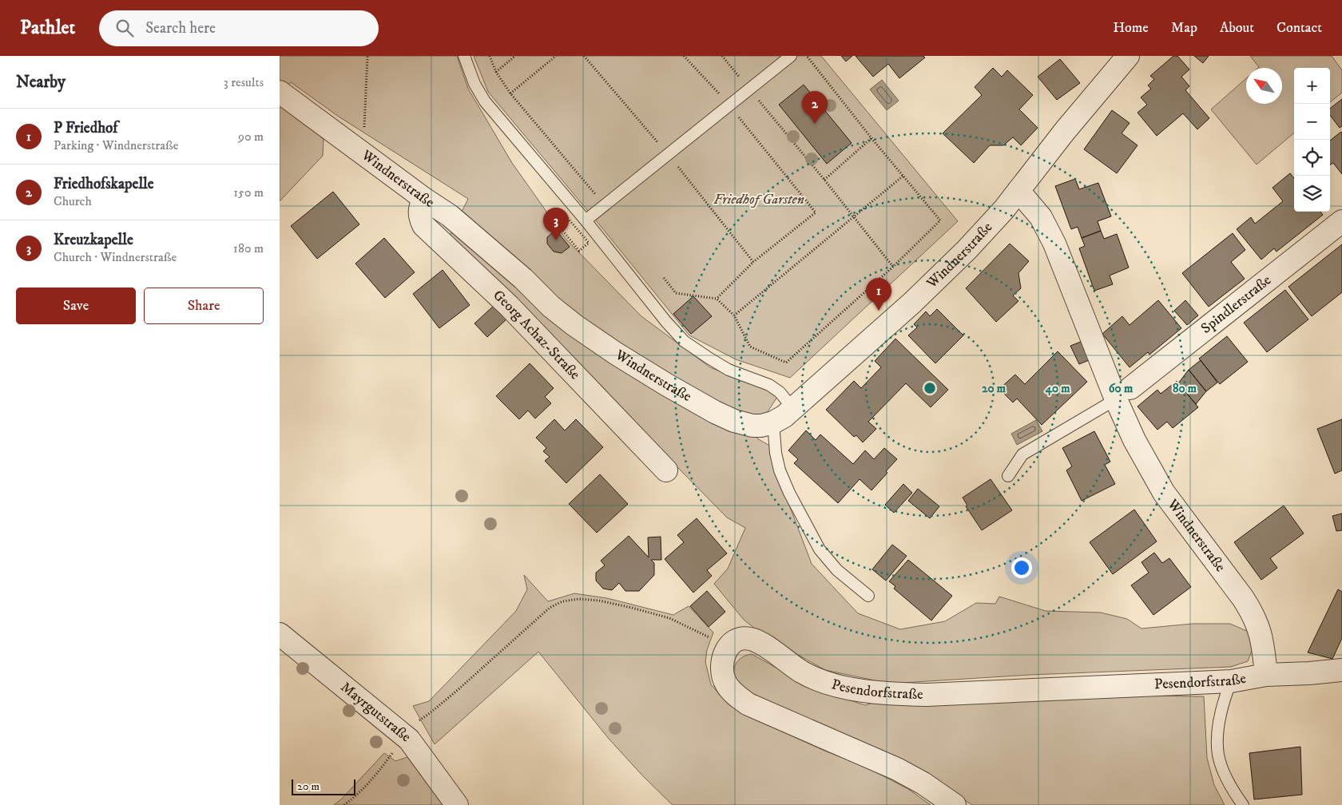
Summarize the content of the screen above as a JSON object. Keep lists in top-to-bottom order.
{
  "streets": {
    "street": [
      "Windnerstraße",
      "Spindlerstraße",
      "Georg Achaz-Straße",
      "Pesendorfstraße",
      "Mayrgutstraße"
    ]
  },
  "crossings": [
    ["Windnerstraße", "Spindlerstraße"],
    ["Windnerstraße", "Georg Achaz-Straße"],
    ["Windnerstraße", "Pesendorfstraße"]
  ],
  "parks": ["Friedhof Garsten"],
  "scale_bar": "20 m",
  "north": "top left",
  "page": {
    "header": "Pathlet",
    "search": "Search here",
    "nav": [
      "Home",
      "Map",
      "About",
      "Contact"
    ],
    "heading": ["Nearby", "3 results"],
    "map_buttons": ["+", "−"],
    "pins": ["2", "3", "1"],
    "list": [
      {
        "mark": "1",
        "name": "P Friedhof",
        "note": "Parking · Windnerstraße",
        "value": "90 m"
      },
      {
        "mark": "2",
        "name": "Friedhofskapelle",
        "note": "Church",
        "value": "150 m"
      },
      {
        "mark": "3",
        "name": "Kreuzkapelle",
        "note": "Church · Windnerstraße",
        "value": "180 m"
      }
    ],
    "buttons": ["Save", "Share"],
    "scale": "20 m"
  },
  "rings": [
    "20 m",
    "40 m",
    "60 m",
    "80 m"
  ]
}
